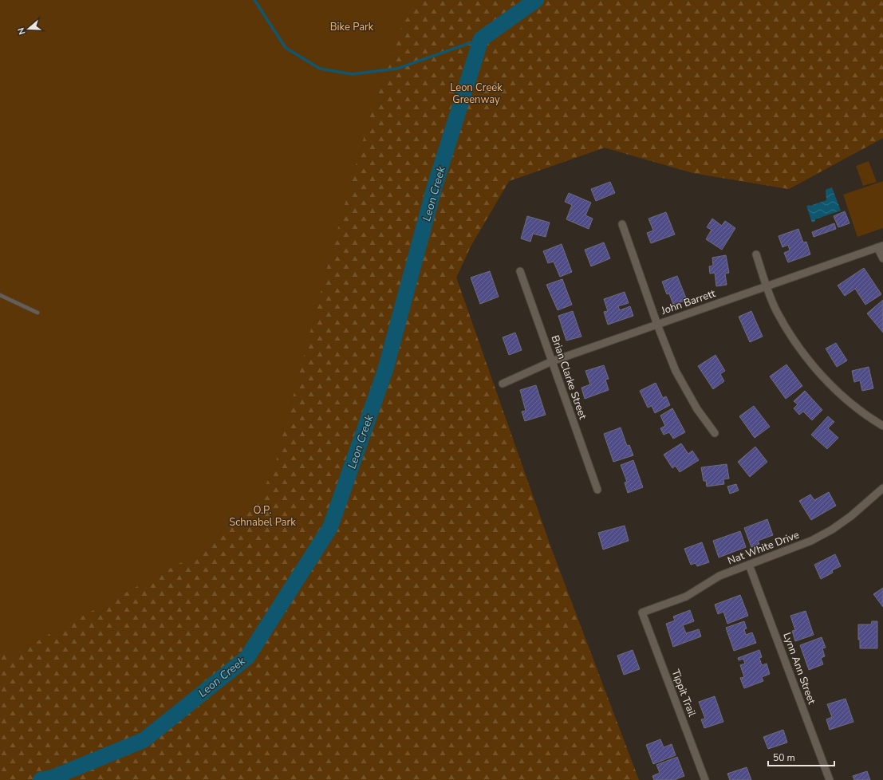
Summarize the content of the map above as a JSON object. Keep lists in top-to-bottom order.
{
  "streets": {
    "street": [
      "John Barrett",
      "Brian Clarke Street",
      "Nat White Drive",
      "Lynn Ann Street",
      "Tippit Trail"
    ]
  },
  "crossings": [
    ["John Barrett", "Brian Clarke Street"],
    ["Nat White Drive", "Lynn Ann Street"],
    ["Nat White Drive", "Tippit Trail"]
  ],
  "water": ["Leon Creek"],
  "parks": ["Bike Park", "Leon Creek Greenway", "O.P. Schnabel Park"],
  "scale_bar": "50 m",
  "north": "left"
}
